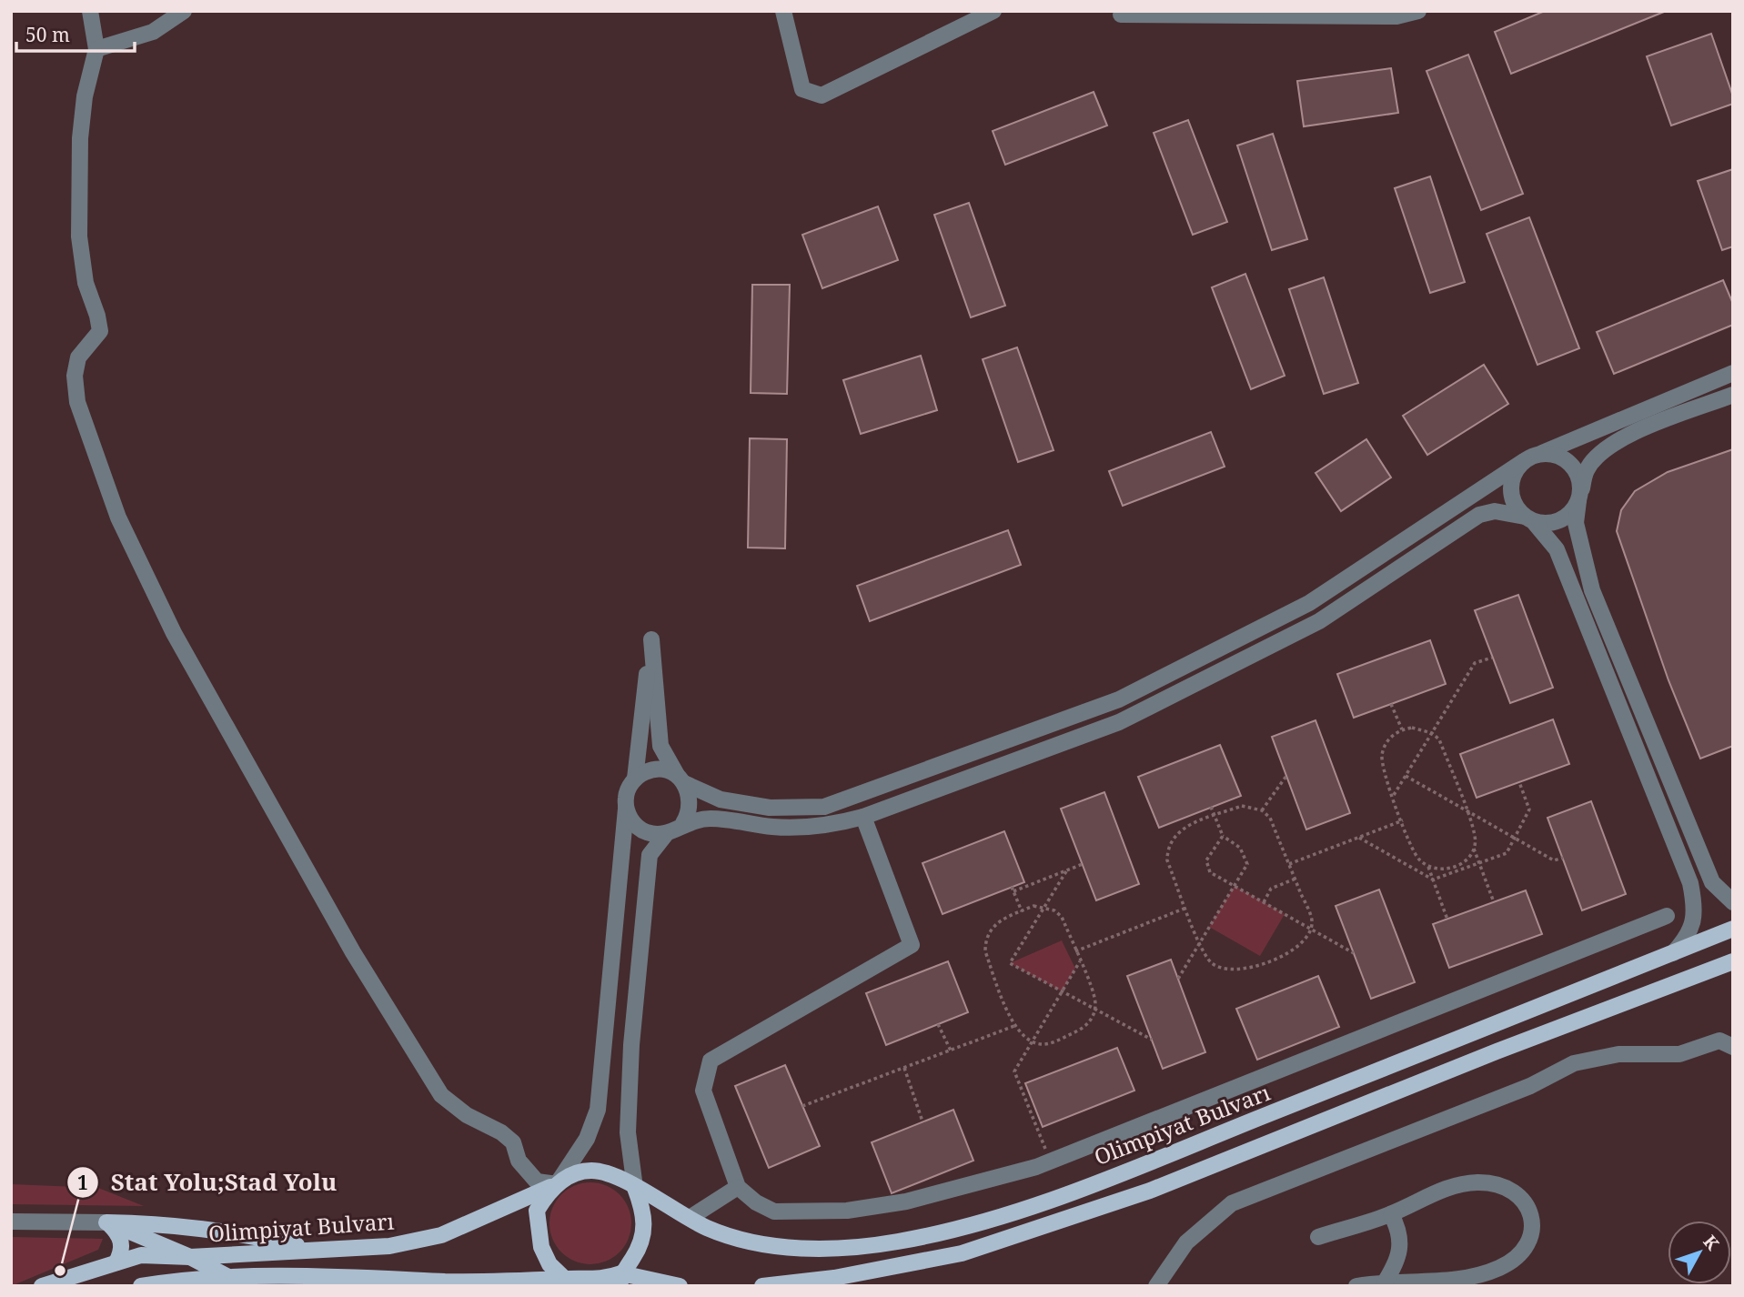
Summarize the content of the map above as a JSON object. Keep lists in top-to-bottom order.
{
  "streets": {
    "main road": ["Olimpiyat Bulvarı"]
  },
  "places": ["Stat Yolu;Stad Yolu"],
  "scale_bar": "50 m",
  "north": "top right"
}
